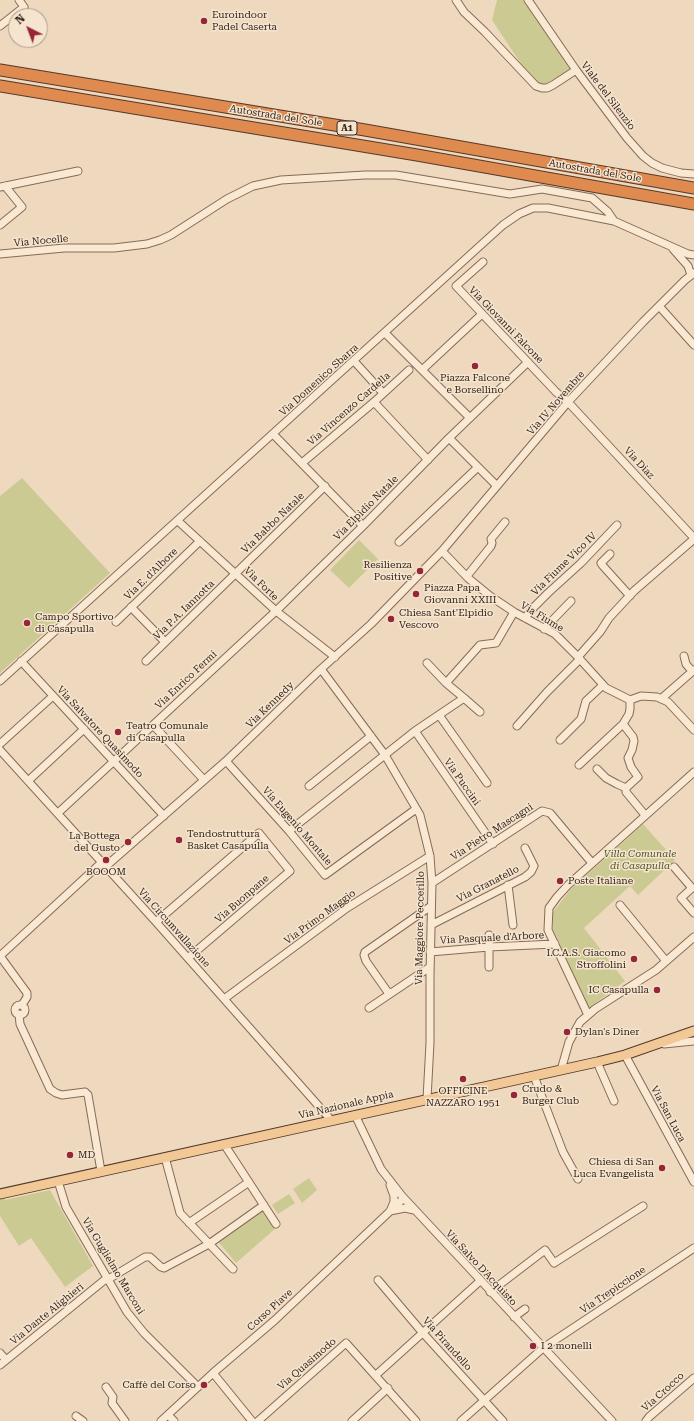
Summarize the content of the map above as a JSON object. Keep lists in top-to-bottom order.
{
  "streets": {
    "highway": ["Autostrada del Sole", "A1"],
    "main road": ["Via Nazionale Appia"],
    "street": [
      "Viale del Silenzio",
      "Via Nocelle",
      "Via Giovanni Falcone",
      "Via Domenico Sbarra",
      "Via IV Novembre",
      "Via Vincenzo Cardella",
      "Via Diaz",
      "Via Elpidio Natale",
      "Via Babbo Natale",
      "Via Fiume Vico IV",
      "Via E. d'Albore",
      "Via Forte",
      "Via P.A. Iannotta",
      "Via Fiume",
      "Via Enrico Fermi",
      "Via Kennedy",
      "Via Salvatore Quasimodo",
      "Via Puccini",
      "Via Eugenio Montale",
      "Via Pietro Mascagni",
      "Via Granatello",
      "Via Buonpane",
      "Via Primo Maggio",
      "Via Circumvallazione",
      "Via Maggiore Peccerillo",
      "Via Pasquale d'Arbore",
      "Via San Luca",
      "Via Guglielmo Marconi",
      "Via Salvo D'Acquisto",
      "Via Trepiccione",
      "Corso Piave",
      "Via Dante Alighieri",
      "Via Pirandello",
      "Via Quasimodo",
      "Via Crocco"
    ]
  },
  "crossings": [
    ["Via Nocelle", "Via Domenico Sbarra"],
    ["Via Giovanni Falcone", "Via IV Novembre"],
    ["Via Giovanni Falcone", "Via Diaz"],
    ["Via Domenico Sbarra", "Via IV Novembre"],
    ["Via Domenico Sbarra", "Via Forte"],
    ["Via Domenico Sbarra", "Via Salvatore Quasimodo"],
    ["Via IV Novembre", "Via Diaz"],
    ["Via IV Novembre", "Via Fiume"],
    ["Via IV Novembre", "Via Kennedy"],
    ["Via Elpidio Natale", "Via Forte"],
    ["Via Elpidio Natale", "Via Enrico Fermi"],
    ["Via Babbo Natale", "Via Forte"],
    ["Via Babbo Natale", "Via P.A. Iannotta"],
    ["Via Fiume Vico IV", "Via Fiume"],
    ["Via E. d'Albore", "Via Forte"],
    ["Via Forte", "Via P.A. Iannotta"],
    ["Via Forte", "Via Enrico Fermi"],
    ["Via Forte", "Via Kennedy"],
    ["Via Fiume", "Via Kennedy"],
    ["Via Enrico Fermi", "Via Salvatore Quasimodo"],
    ["Via Enrico Fermi", "Via Circumvallazione"],
    ["Via Kennedy", "Via Salvatore Quasimodo"],
    ["Via Kennedy", "Via Eugenio Montale"],
    ["Via Kennedy", "Via Circumvallazione"],
    ["Via Kennedy", "Via Maggiore Peccerillo"],
    ["Via Puccini", "Via Pietro Mascagni"],
    ["Via Eugenio Montale", "Via Maggiore Peccerillo"],
    ["Via Pietro Mascagni", "Via Maggiore Peccerillo"],
    ["Via Granatello", "Via Maggiore Peccerillo"],
    ["Via Buonpane", "Via Circumvallazione"],
    ["Via Primo Maggio", "Via Circumvallazione"],
    ["Via Primo Maggio", "Via Maggiore Peccerillo"],
    ["Via Circumvallazione", "Via Nazionale Appia"],
    ["Via Maggiore Peccerillo", "Via Pasquale d'Arbore"],
    ["Via Maggiore Peccerillo", "Via Nazionale Appia"],
    ["Via Nazionale Appia", "Via San Luca"],
    ["Via Nazionale Appia", "Via Guglielmo Marconi"],
    ["Via Nazionale Appia", "Via Salvo D'Acquisto"],
    ["Via Guglielmo Marconi", "Corso Piave"],
    ["Via Guglielmo Marconi", "Via Dante Alighieri"],
    ["Via Salvo D'Acquisto", "Via Trepiccione"],
    ["Via Salvo D'Acquisto", "Corso Piave"]
  ],
  "parks": ["Villa Comunale di Casapulla"],
  "places": [
    "Euroindoor Padel Caserta",
    "Piazza Falcone e Borsellino",
    "Resilienza Positive",
    "Piazza Papa Giovanni XXIII",
    "Chiesa Sant'Elpidio Vescovo",
    "Campo Sportivo di Casapulla",
    "Teatro Comunale di Casapulla",
    "Tendostruttura Basket Casapulla",
    "La Bottega del Gusto",
    "BOOOM",
    "Poste Italiane",
    "I.C.A.S. Giacomo Stroffolini",
    "IC Casapulla",
    "Dylan's Diner",
    "OFFICINE NAZZARO 1951",
    "Crudo & Burger Club",
    "MD",
    "Chiesa di San Luca Evangelista",
    "I 2 monelli",
    "Caffè del Corso"
  ],
  "north": "top left"
}
